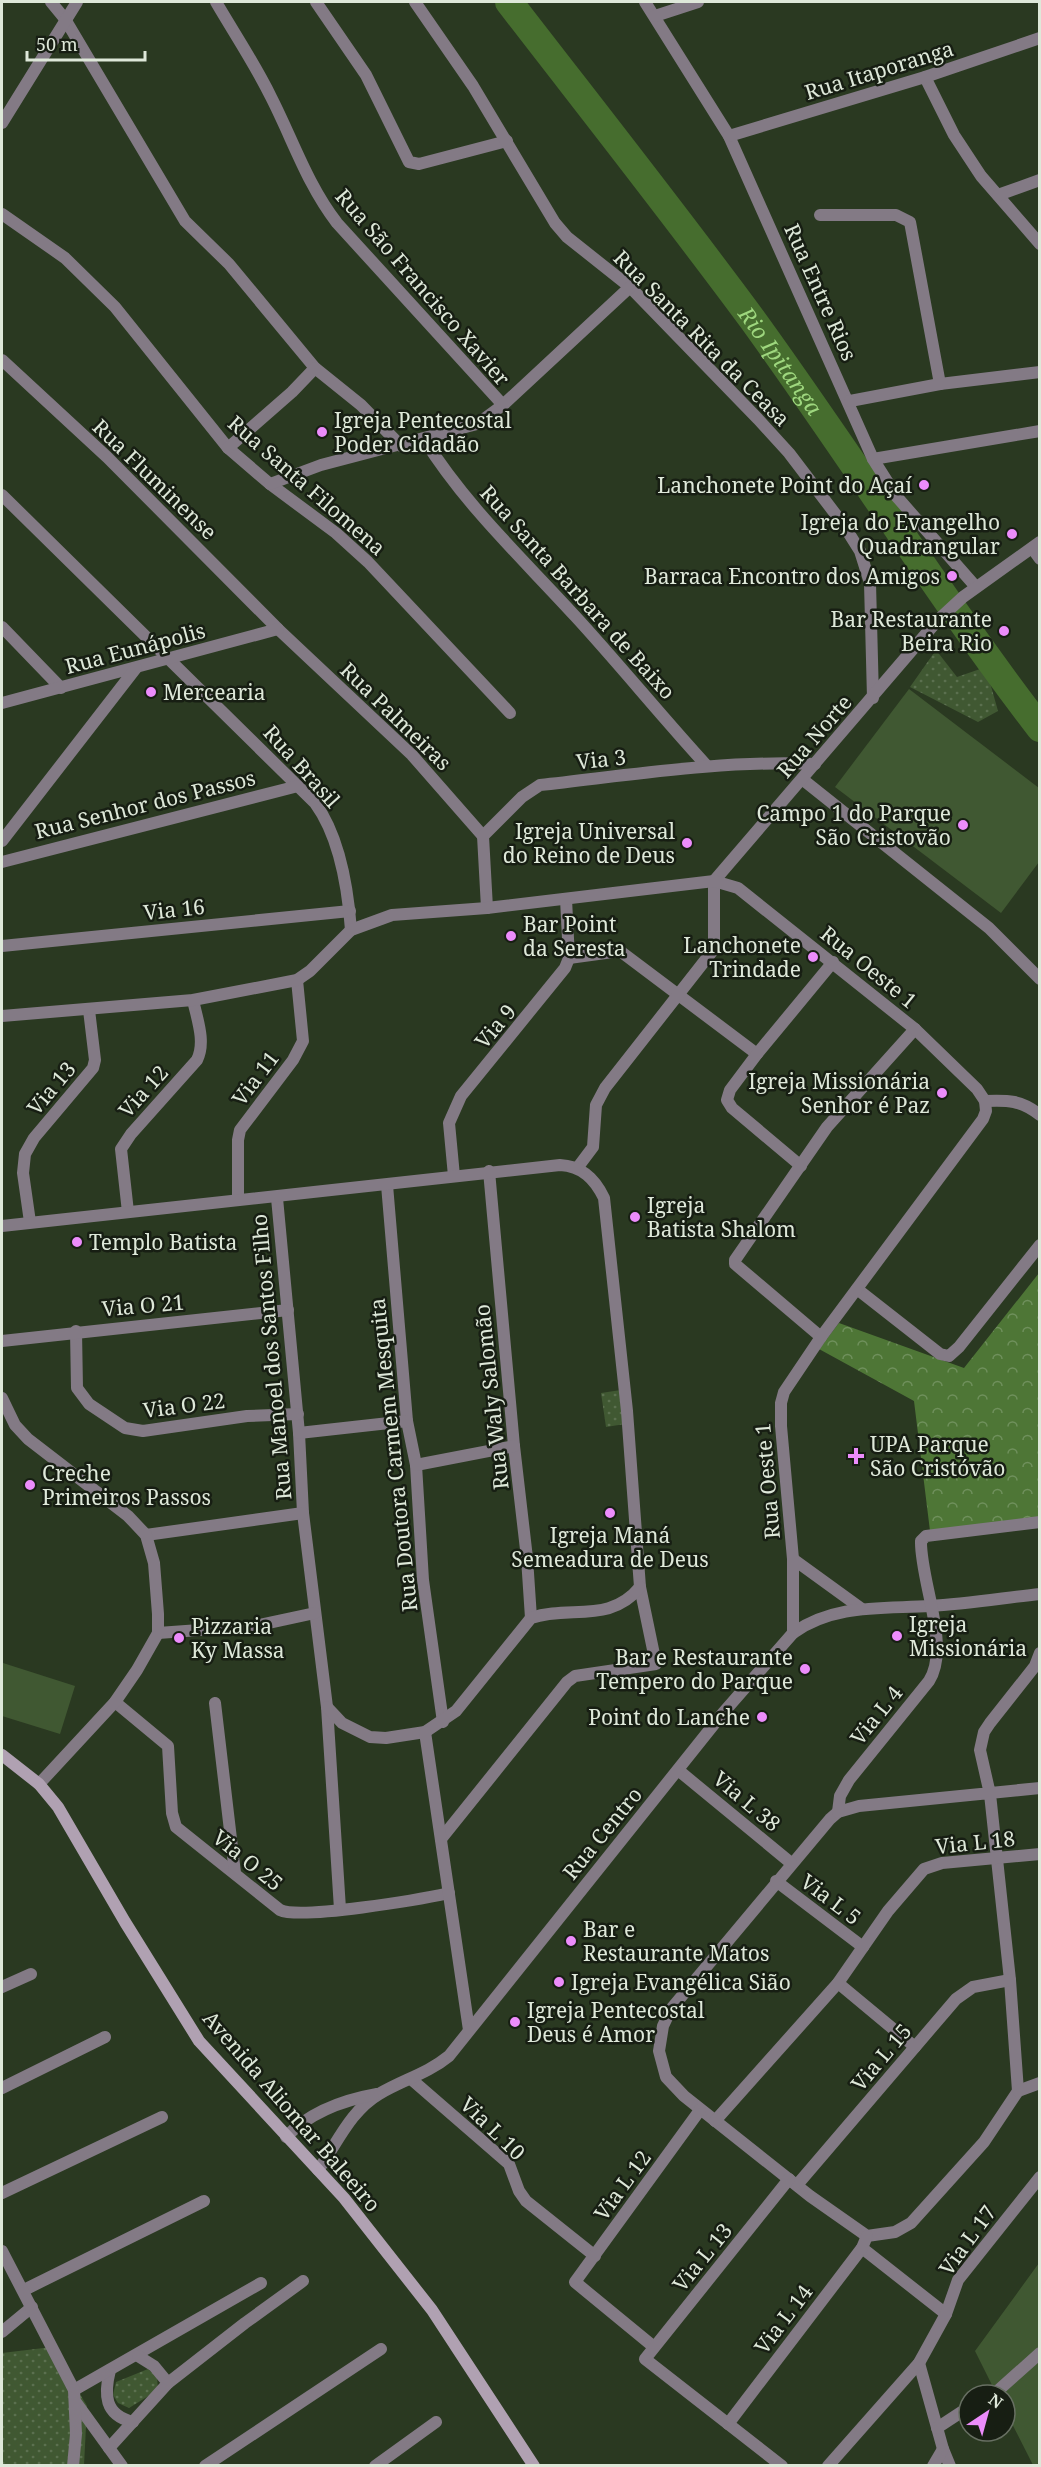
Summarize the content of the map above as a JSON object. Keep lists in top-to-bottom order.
{
  "streets": {
    "main road": ["Avenida Aliomar Baleeiro"],
    "street": [
      "Rua Itaporanga",
      "Rua São Francisco Xavier",
      "Rua Entre Rios",
      "Rua Santa Rita da Ceasa",
      "Rua Fluminense",
      "Rua Santa Filomena",
      "Rua Santa Barbara de Baixo",
      "Rua Eunápolis",
      "Rua Palmeiras",
      "Rua Norte",
      "Via 3",
      "Rua Brasil",
      "Rua Senhor dos Passos",
      "Via 16",
      "Rua Oeste 1",
      "Via 9",
      "Via 11",
      "Via 13",
      "Via 12",
      "Via O 21",
      "Rua Manoel dos Santos Filho",
      "Rua Waly Salomão",
      "Via O 22",
      "Rua Doutora Carmem Mesquita",
      "Via L 4",
      "Via L 38",
      "Rua Centro",
      "Via L 18",
      "Via O 25",
      "Via L 5",
      "Via L 15",
      "Via L 10",
      "Via L 12",
      "Via L 17",
      "Via L 13",
      "Via L 14"
    ]
  },
  "crossings": [
    ["Rua Itaporanga", "Rua Entre Rios"],
    ["Rua Entre Rios", "Rua Norte"],
    ["Rua Santa Rita da Ceasa", "Rua Norte"],
    ["Rua Fluminense", "Rua Eunápolis"],
    ["Rua Fluminense", "Rua Palmeiras"],
    ["Rua Santa Barbara de Baixo", "Via 3"],
    ["Rua Eunápolis", "Rua Palmeiras"],
    ["Rua Eunápolis", "Rua Brasil"],
    ["Rua Palmeiras", "Via 3"],
    ["Rua Norte", "Via 3"],
    ["Rua Norte", "Rua Oeste 1"],
    ["Rua Brasil", "Rua Senhor dos Passos"],
    ["Rua Brasil", "Via 16"],
    ["Rua Oeste 1", "Rua Centro"],
    ["Via 9", "Rua Manoel dos Santos Filho"],
    ["Via O 21", "Rua Manoel dos Santos Filho"],
    ["Via O 21", "Via O 22"],
    ["Rua Manoel dos Santos Filho", "Rua Waly Salomão"],
    ["Rua Manoel dos Santos Filho", "Via O 22"],
    ["Rua Manoel dos Santos Filho", "Rua Doutora Carmem Mesquita"],
    ["Rua Manoel dos Santos Filho", "Via O 25"],
    ["Via L 4", "Rua Centro"],
    ["Via L 38", "Rua Centro"],
    ["Rua Centro", "Avenida Aliomar Baleeiro"],
    ["Rua Centro", "Via L 10"],
    ["Via L 18", "Via L 5"],
    ["Via L 15", "Via L 13"],
    ["Via L 10", "Via L 12"],
    ["Via L 12", "Via L 13"],
    ["Via L 13", "Via L 14"]
  ],
  "water": ["Rio Ipitanga"],
  "places": {
    "other": [
      "Igreja Pentecostal Poder Cidadão",
      "Lanchonete Point do Açaí",
      "Igreja do Evangelho Quadrangular",
      "Barraca Encontro dos Amigos",
      "Bar Restaurante Beira Rio",
      "Mercearia",
      "Campo 1 do Parque São Cristovão",
      "Igreja Universal do Reino de Deus",
      "Bar Point da Seresta",
      "Lanchonete Trindade",
      "Igreja Missionária Senhor é Paz",
      "Igreja Batista Shalom",
      "Templo Batista",
      "Creche Primeiros Passos",
      "Igreja Maná Semeadura de Deus",
      "Igreja Missionária",
      "Pizzaria Ky Massa",
      "Bar e Restaurante Tempero do Parque",
      "Point do Lanche",
      "Bar e Restaurante Matos",
      "Igreja Evangélica Sião",
      "Igreja Pentecostal Deus é Amor"
    ],
    "health": ["UPA Parque São Cristóvão"]
  },
  "scale_bar": "50 m",
  "north": "top right"
}
